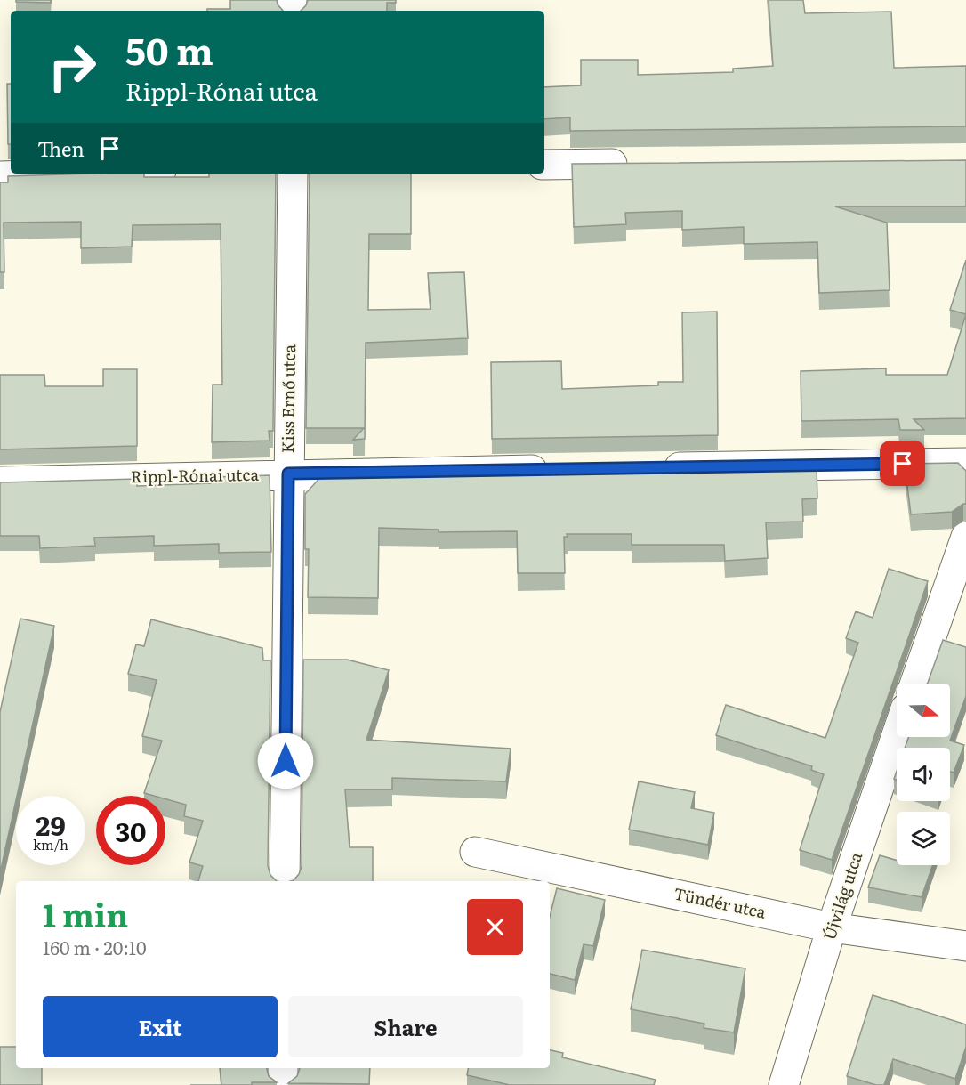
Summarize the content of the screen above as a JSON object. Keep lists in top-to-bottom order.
{
  "streets": {
    "street": [
      "Kiss Ernő utca",
      "Rippl-Rónai utca",
      "Újvilág utca",
      "Tündér utca"
    ]
  },
  "crossings": [
    ["Kiss Ernő utca", "Rippl-Rónai utca"],
    ["Újvilág utca", "Tündér utca"]
  ],
  "north": "right",
  "page": {
    "turn": ["50 m", "Rippl-Rónai utca"],
    "then": "Then",
    "speed": "29 km/h",
    "limit": "30",
    "heading": ["1 min", "160 m · 20:10"],
    "buttons": ["Exit", "Share"]
  }
}
